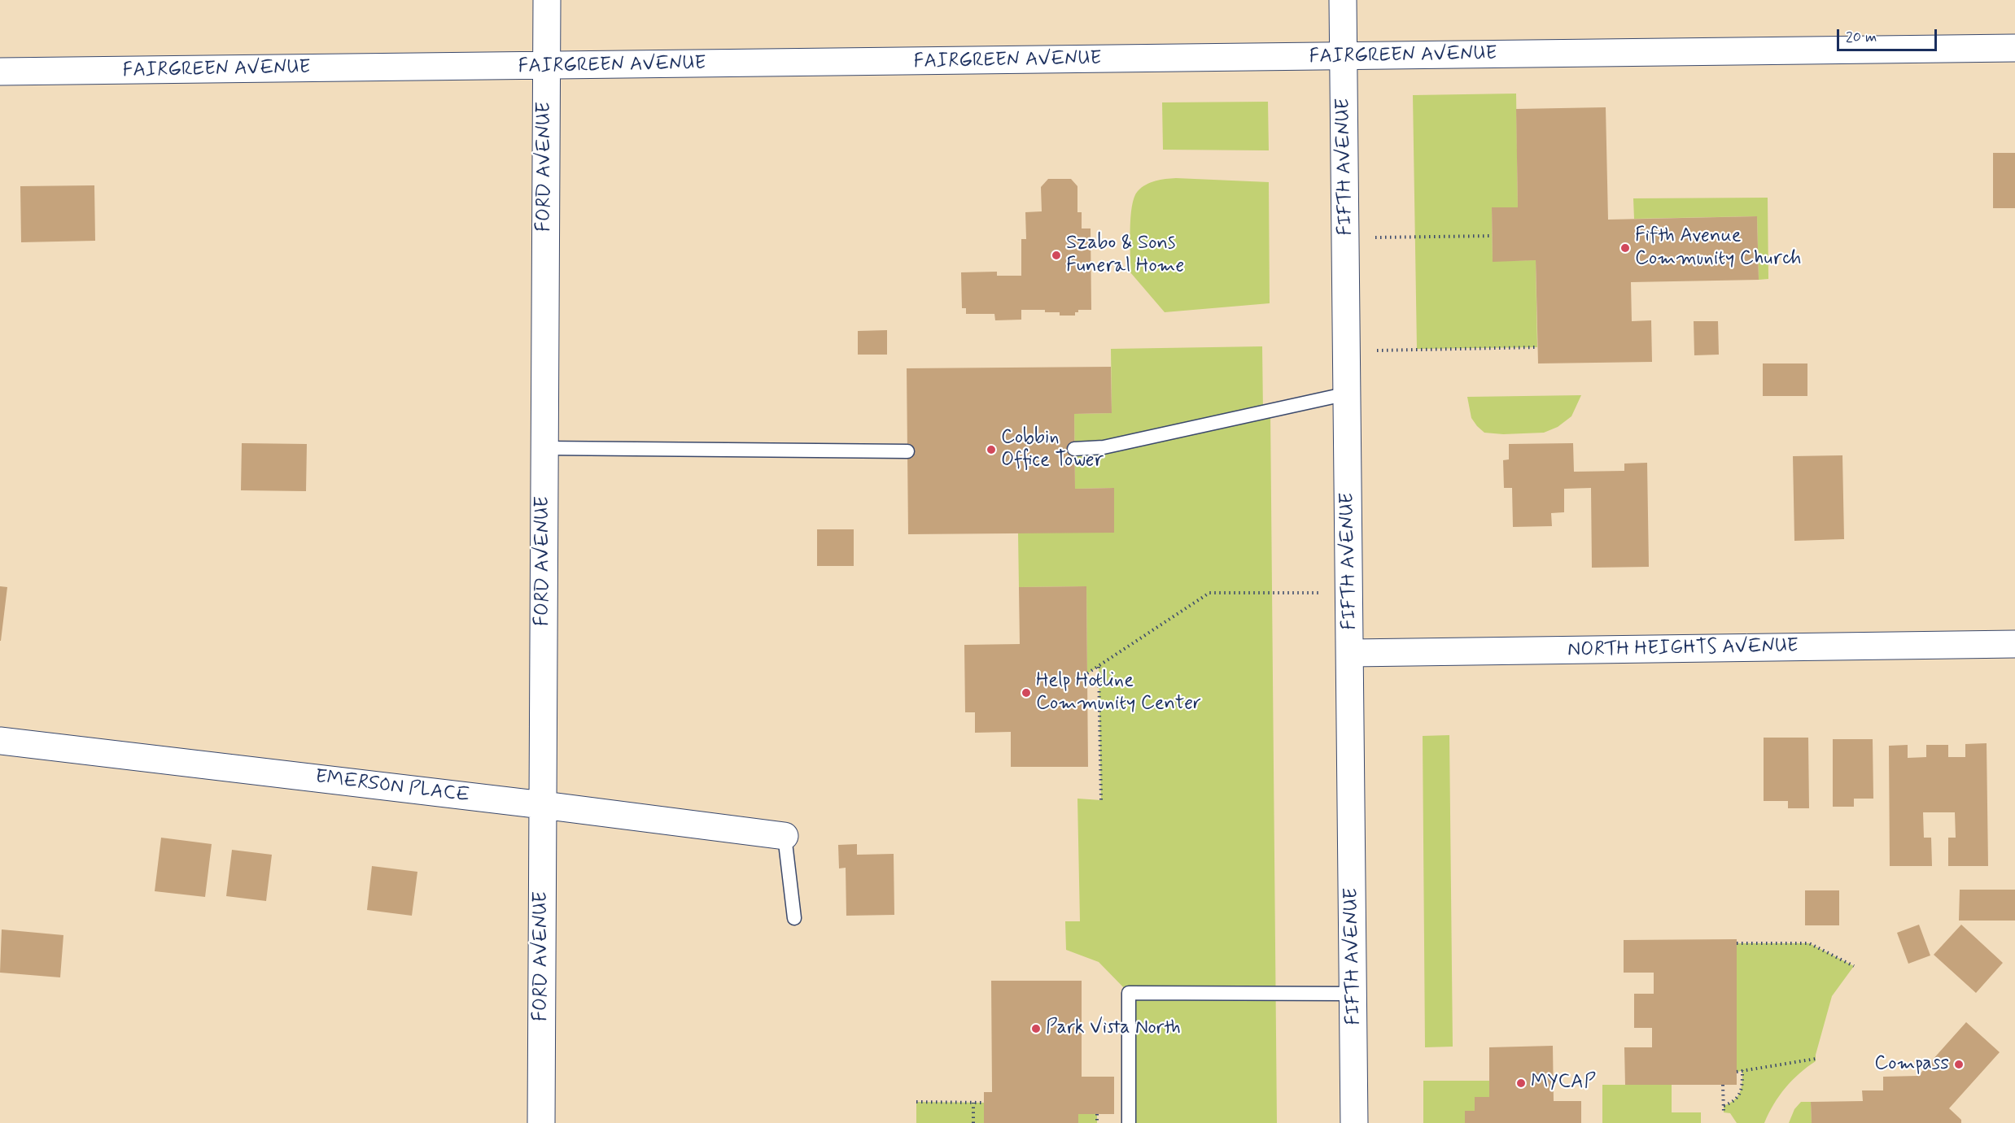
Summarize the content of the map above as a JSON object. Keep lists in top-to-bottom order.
{
  "streets": {
    "street": [
      "FAIRGREEN AVENUE",
      "FORD AVENUE",
      "FIFTH AVENUE",
      "NORTH HEIGHTS AVENUE",
      "EMERSON PLACE"
    ]
  },
  "crossings": [
    ["FAIRGREEN AVENUE", "FORD AVENUE"],
    ["FAIRGREEN AVENUE", "FIFTH AVENUE"],
    ["FORD AVENUE", "EMERSON PLACE"],
    ["FIFTH AVENUE", "NORTH HEIGHTS AVENUE"]
  ],
  "places": [
    "Fifth Avenue Community Church",
    "Szabo & Sons Funeral Home",
    "Cobbin Office Tower",
    "Help Hotline Community Center",
    "Park Vista North",
    "Compass",
    "MYCAP"
  ],
  "scale_bar": "20 m"
}
